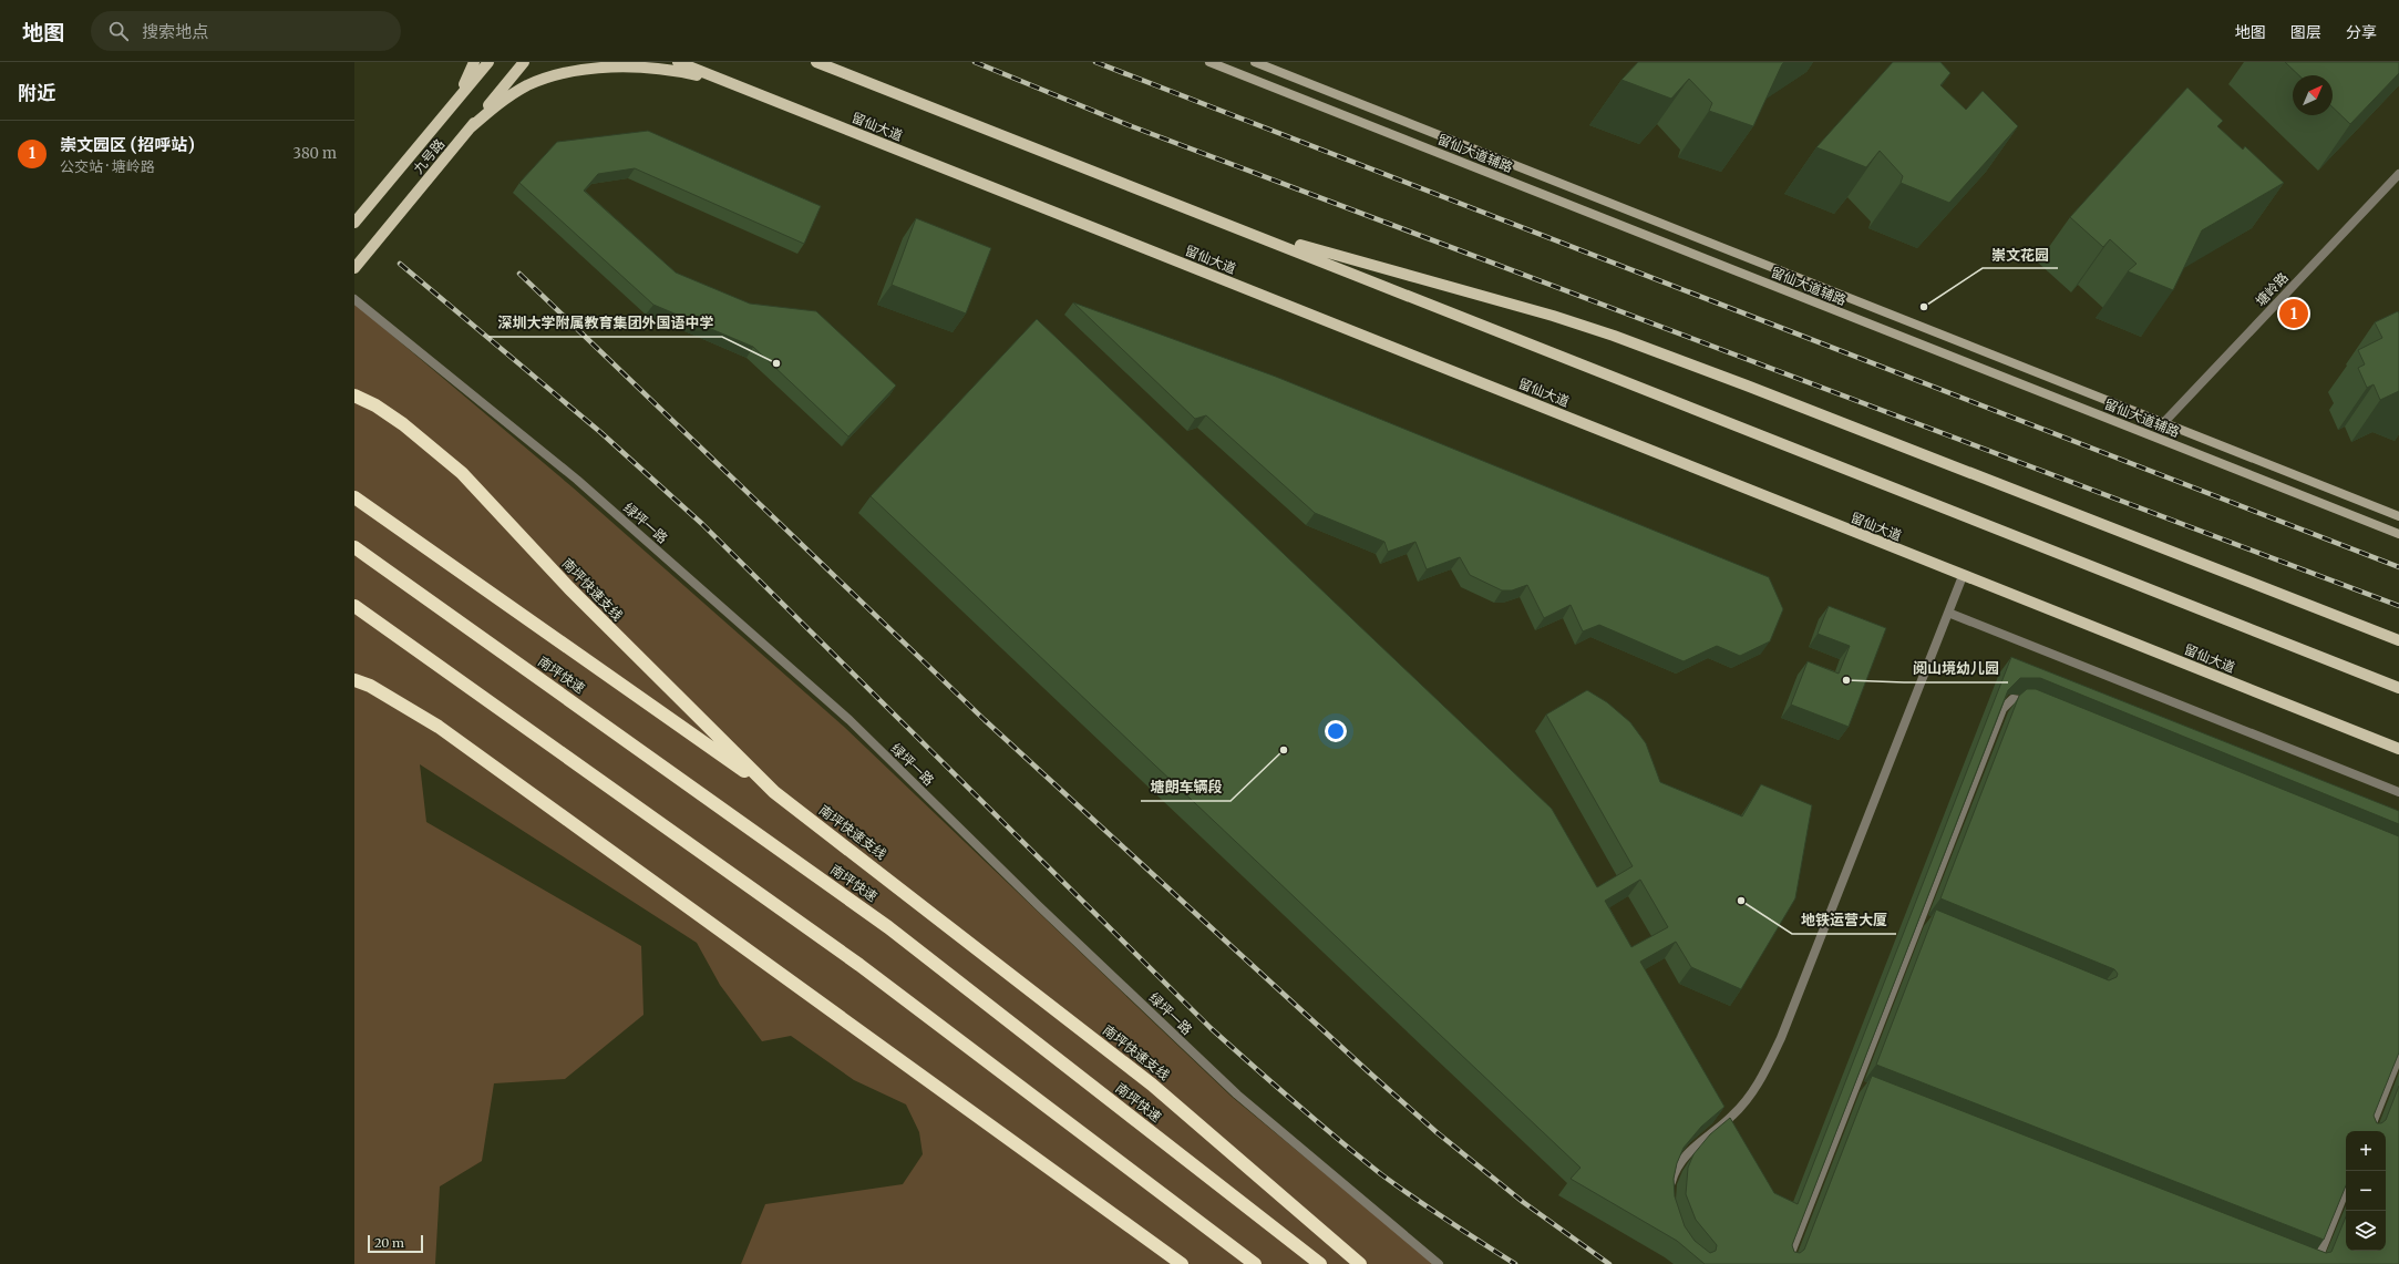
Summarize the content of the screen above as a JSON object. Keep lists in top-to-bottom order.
{
  "streets": {
    "highway": ["南坪快速支线", "南坪快速"],
    "main road": ["留仙大道", "留仙大道辅路", "九号路"],
    "street": ["塘岭路", "绿坪一路"]
  },
  "crossings": [
    ["留仙大道辅路", "塘岭路"]
  ],
  "places": [
    "崇文花园",
    "深圳大学附属教育集团外国语中学",
    "阅山境幼儿园",
    "塘朗车辆段",
    "地铁运营大厦"
  ],
  "scale_bar": "20 m",
  "north": "top right",
  "page": {
    "header": "地图",
    "search": "搜索地点",
    "nav": ["地图", "图层", "分享"],
    "heading": "附近",
    "list": [
      {
        "mark": "1",
        "name": "崇文园区 (招呼站)",
        "note": "公交站 · 塘岭路",
        "value": "380 m"
      }
    ],
    "pins": "1",
    "map_buttons": ["+", "−"],
    "scale": "20 m"
  }
}
